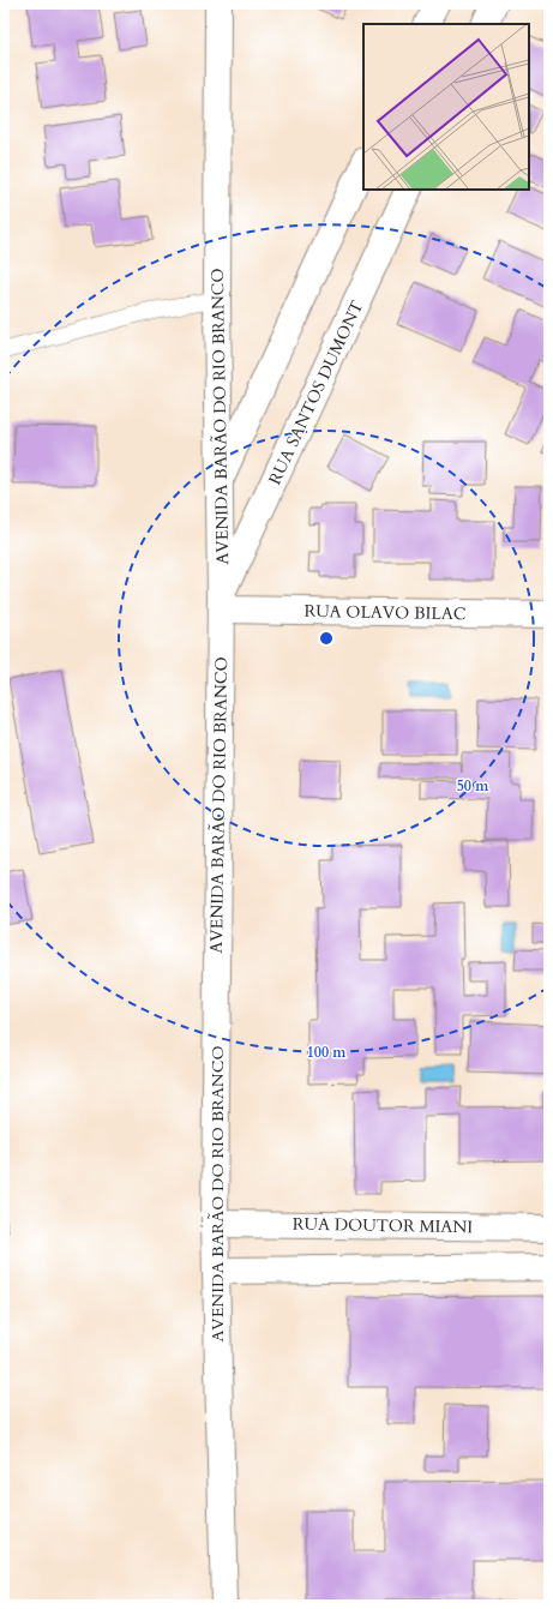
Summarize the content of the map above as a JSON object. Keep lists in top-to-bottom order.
{
  "streets": {
    "street": [
      "RUA SANTOS DUMONT",
      "AVENIDA BARÃO DO RIO BRANCO",
      "RUA OLAVO BILAC",
      "RUA DOUTOR MIANI"
    ]
  },
  "crossings": [
    ["RUA SANTOS DUMONT", "AVENIDA BARÃO DO RIO BRANCO"],
    ["RUA SANTOS DUMONT", "RUA OLAVO BILAC"],
    ["AVENIDA BARÃO DO RIO BRANCO", "RUA OLAVO BILAC"],
    ["AVENIDA BARÃO DO RIO BRANCO", "RUA DOUTOR MIANI"]
  ],
  "rings": ["50 m", "100 m"]
}
